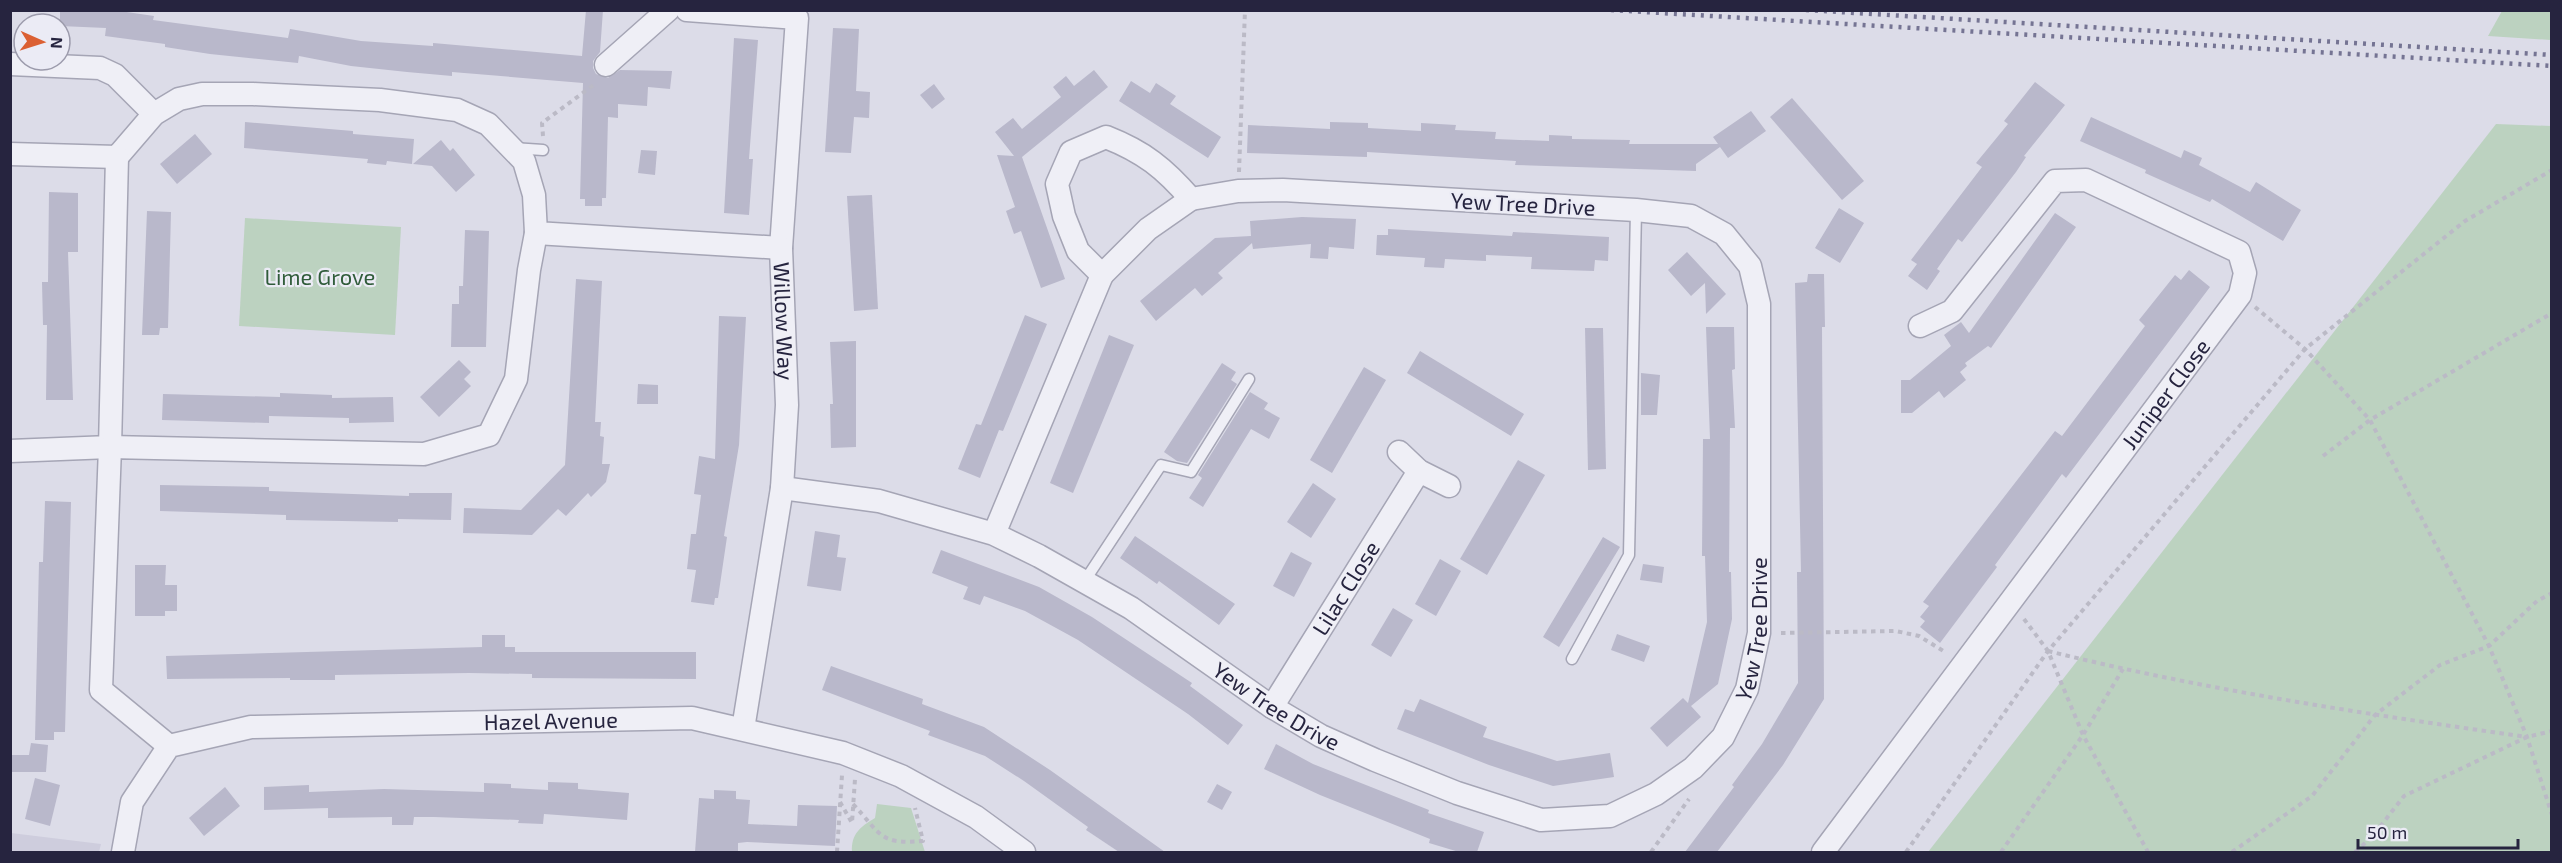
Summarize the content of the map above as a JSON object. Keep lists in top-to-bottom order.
{
  "streets": {
    "street": [
      "Yew Tree Drive",
      "Willow Way",
      "Juniper Close",
      "Lilac Close",
      "Hazel Avenue"
    ]
  },
  "crossings": [
    ["Yew Tree Drive", "Willow Way"],
    ["Yew Tree Drive", "Lilac Close"],
    ["Willow Way", "Hazel Avenue"]
  ],
  "parks": ["Lime Grove"],
  "scale_bar": "50 m",
  "north": "right"
}
